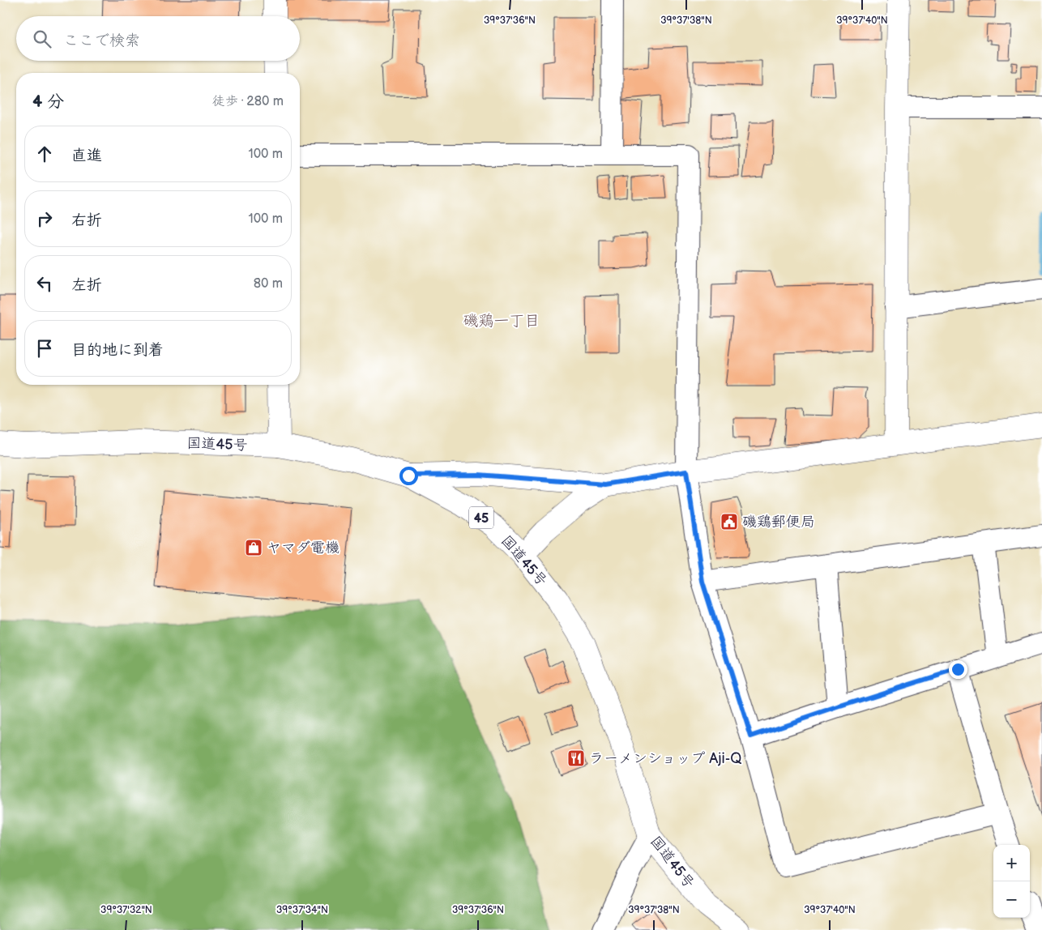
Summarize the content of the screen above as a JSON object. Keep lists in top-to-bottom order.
{
  "streets": {
    "main road": ["国道45号", "45"]
  },
  "districts": ["磯鶏一丁目"],
  "places": {
    "public building": ["磯鶏郵便局"],
    "shop": ["ヤマダ電機"],
    "restaurant": ["ラーメンショップ Aji-Q"]
  },
  "page": {
    "search": "ここで検索",
    "heading": ["4 分", "徒歩 · 280 m"],
    "list": [
      ["直進", "100 m"],
      ["右折", "100 m"],
      ["左折", "80 m"],
      "目的地に到着"
    ],
    "map_buttons": ["+", "−"]
  },
  "coordinates": [
    "39°37'36\"N",
    "39°37'38\"N",
    "39°37'40\"N",
    "39°37'32\"N",
    "39°37'34\"N"
  ]
}
